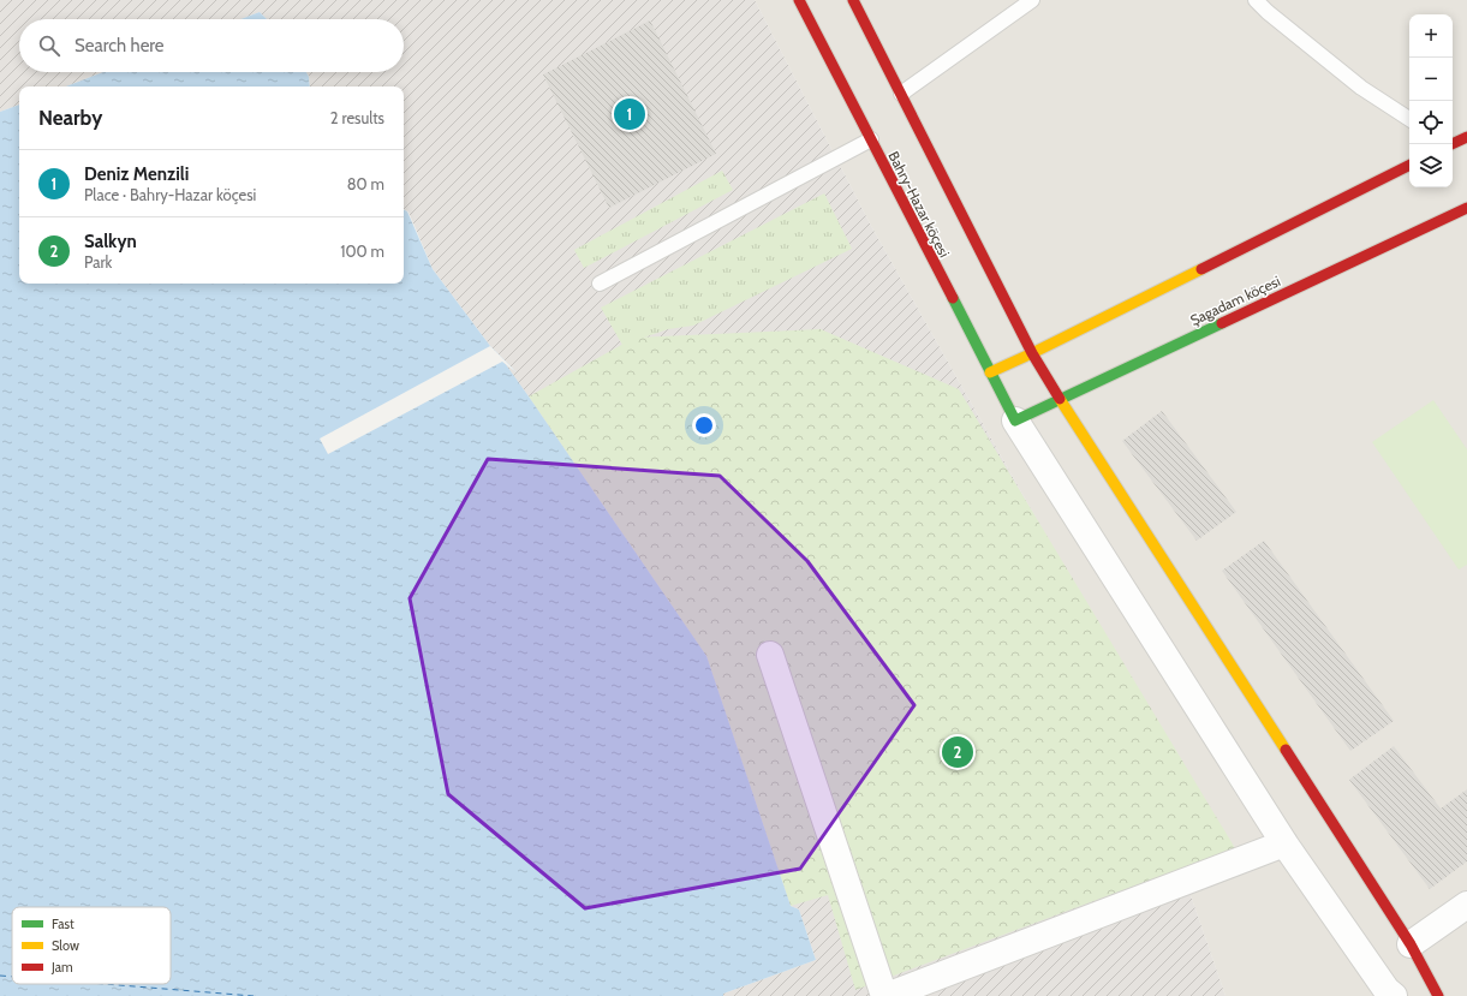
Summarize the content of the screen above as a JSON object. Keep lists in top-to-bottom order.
{
  "streets": {
    "main road": ["Bahry-Hazar köçesi", "Şagadam köçesi"]
  },
  "crossings": [
    ["Bahry-Hazar köçesi", "Şagadam köçesi"]
  ],
  "legend": ["Fast", "Slow", "Jam"],
  "page": {
    "map_buttons": ["+", "−"],
    "search": "Search here",
    "heading": ["Nearby", "2 results"],
    "pins": ["1", "2"],
    "list": [
      {
        "mark": "1",
        "name": "Deniz Menzili",
        "note": "Place · Bahry-Hazar köçesi",
        "value": "80 m"
      },
      {
        "mark": "2",
        "name": "Salkyn",
        "note": "Park",
        "value": "100 m"
      }
    ]
  }
}
